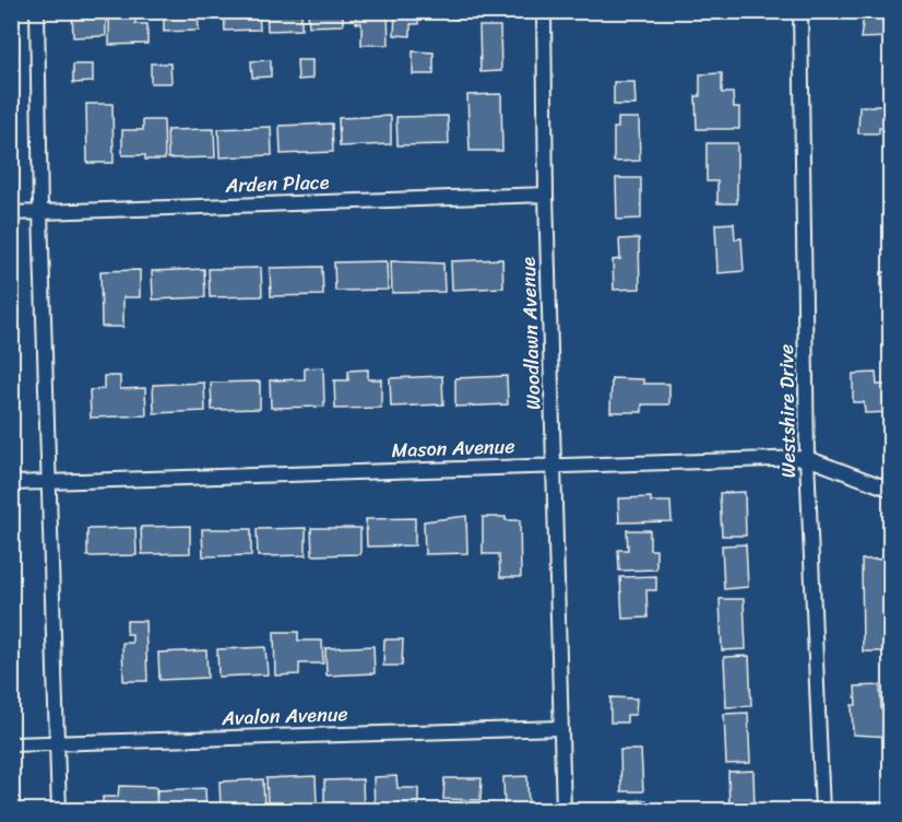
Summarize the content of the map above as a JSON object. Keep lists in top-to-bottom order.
{
  "streets": {
    "street": [
      "Arden Place",
      "Woodlawn Avenue",
      "Westshire Drive",
      "Mason Avenue",
      "Avalon Avenue"
    ]
  },
  "crossings": [
    ["Arden Place", "Woodlawn Avenue"],
    ["Woodlawn Avenue", "Mason Avenue"],
    ["Woodlawn Avenue", "Avalon Avenue"],
    ["Westshire Drive", "Mason Avenue"]
  ]
}
